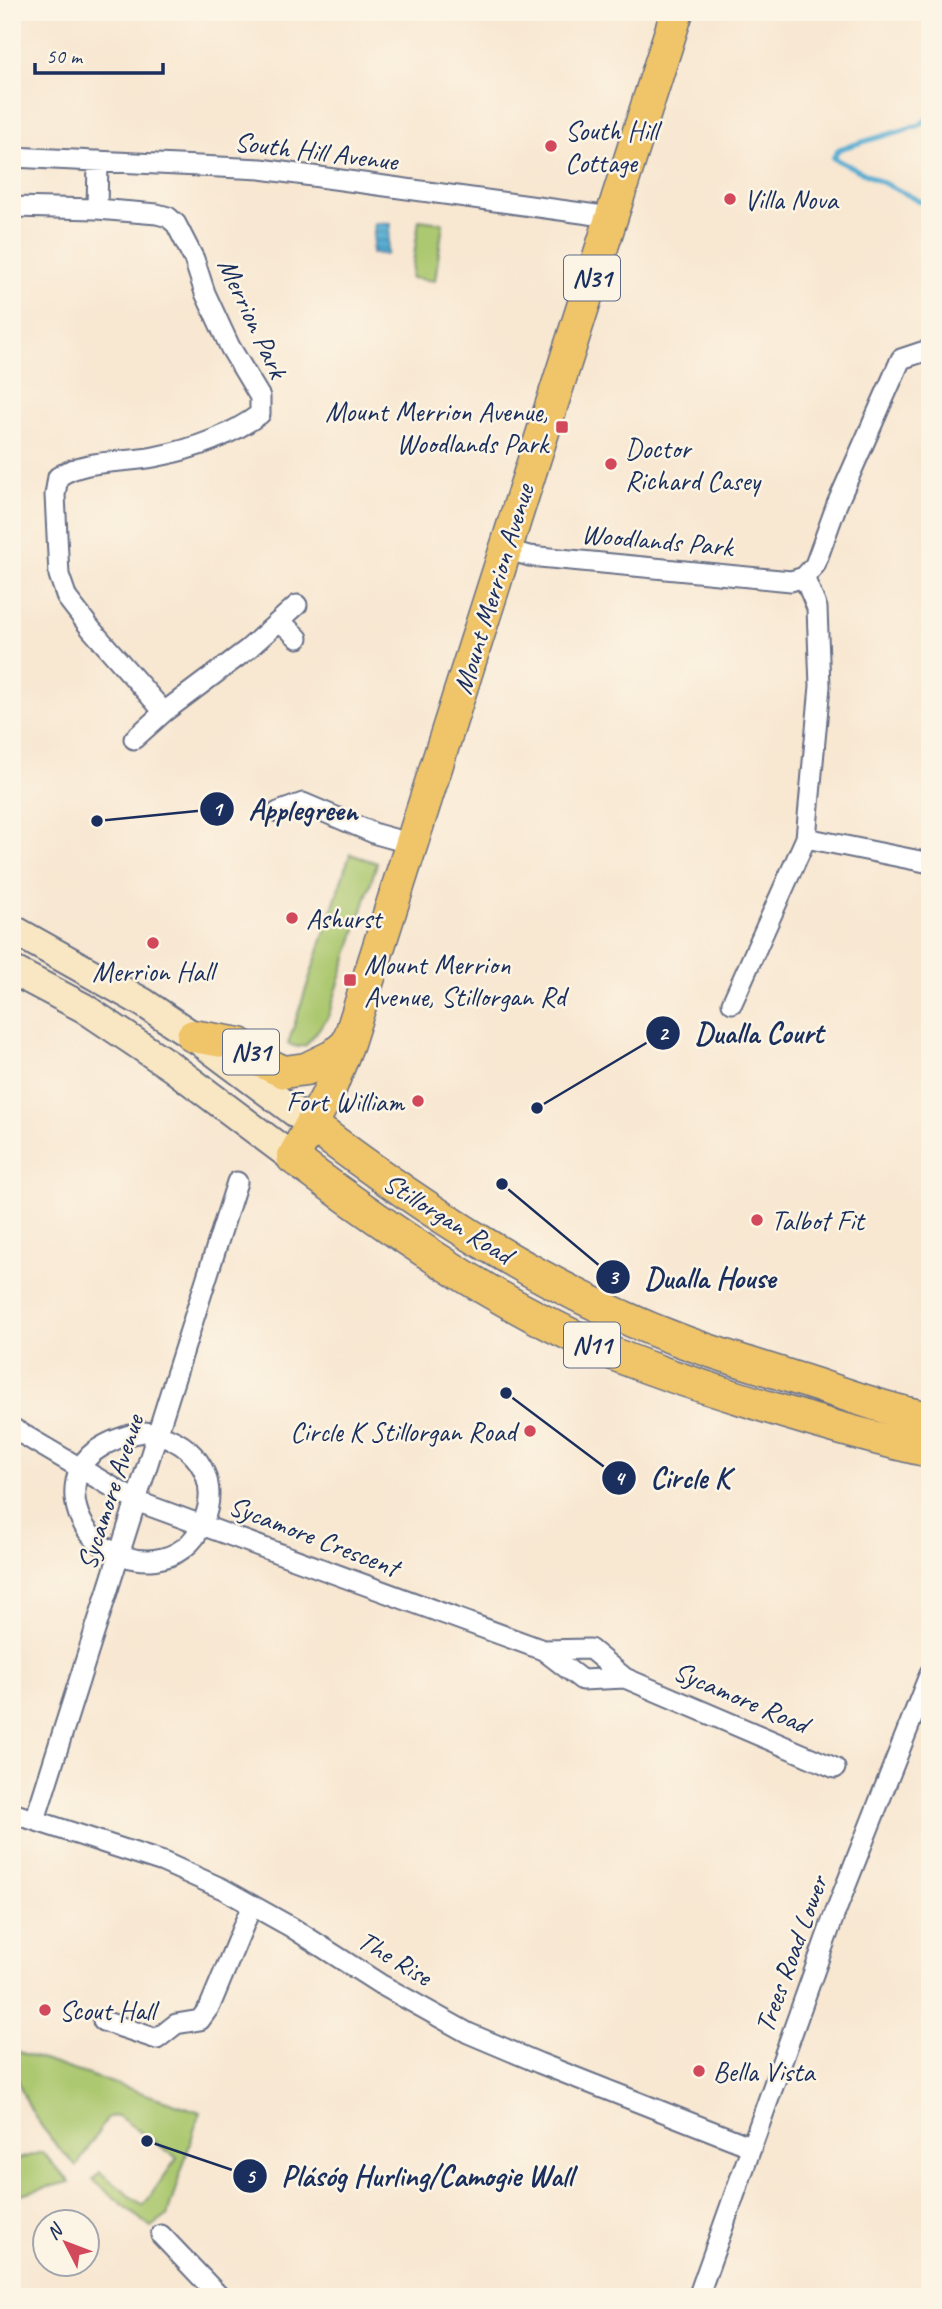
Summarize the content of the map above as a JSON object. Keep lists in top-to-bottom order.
{
  "streets": {
    "highway": [
      "N31",
      "Mount Merrion Avenue",
      "Stillorgan Road",
      "N11"
    ],
    "street": [
      "South Hill Avenue",
      "Merrion Park",
      "Woodlands Park",
      "Sycamore Avenue",
      "Sycamore Crescent",
      "Sycamore Road",
      "Trees Road Lower",
      "The Rise"
    ]
  },
  "crossings": [
    ["South Hill Avenue", "Mount Merrion Avenue"],
    ["N31", "Mount Merrion Avenue"],
    ["N31", "Stillorgan Road"],
    ["Woodlands Park", "Mount Merrion Avenue"],
    ["Mount Merrion Avenue", "Stillorgan Road"],
    ["Sycamore Avenue", "Sycamore Crescent"],
    ["Sycamore Avenue", "The Rise"],
    ["Sycamore Crescent", "Sycamore Road"],
    ["Trees Road Lower", "The Rise"]
  ],
  "places": {
    "other": [
      "South Hill Cottage",
      "Villa Nova",
      "Doctor Richard Casey",
      "Applegreen",
      "Ashurst",
      "Merrion Hall",
      "Fort William",
      "Dualla Court",
      "Dualla House",
      "Talbot Fit",
      "Circle K",
      "Circle K Stillorgan Road",
      "Scout Hall",
      "Bella Vista",
      "Plásóg Hurling/Camogie Wall"
    ],
    "transit": ["Mount Merrion Avenue, Woodlands Park", "Mount Merrion Avenue, Stillorgan Rd"]
  },
  "scale_bar": "50 m",
  "north": "top left"
}
